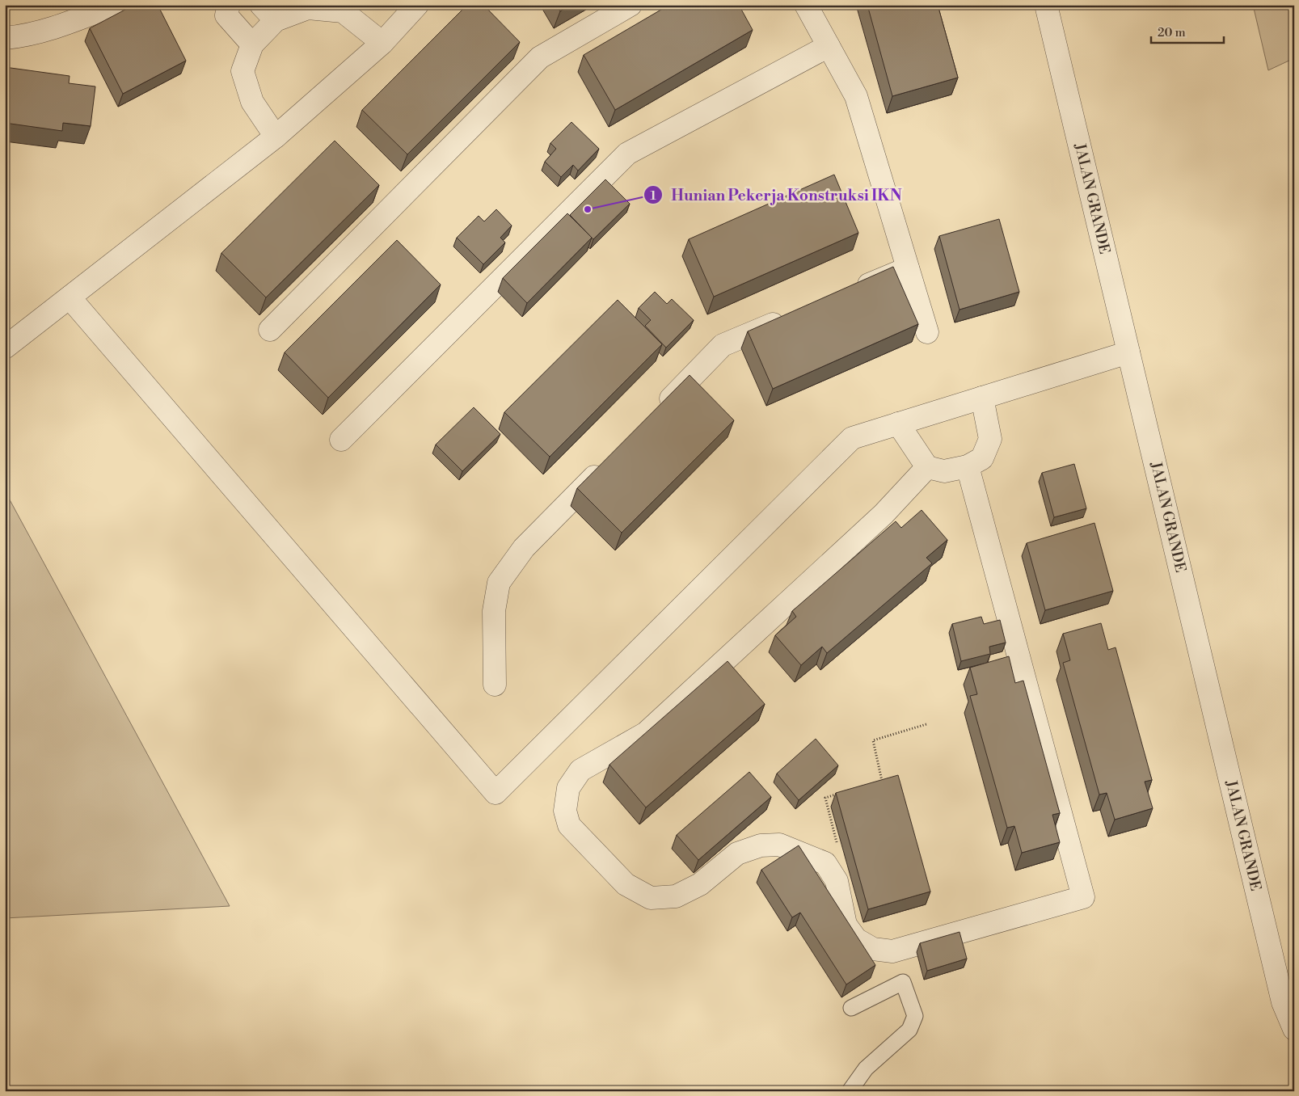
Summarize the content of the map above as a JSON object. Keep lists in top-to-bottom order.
{
  "streets": {
    "street": ["JALAN GRANDE"]
  },
  "places": ["Hunian Pekerja Konstruksi IKN"],
  "scale_bar": "20 m"
}
